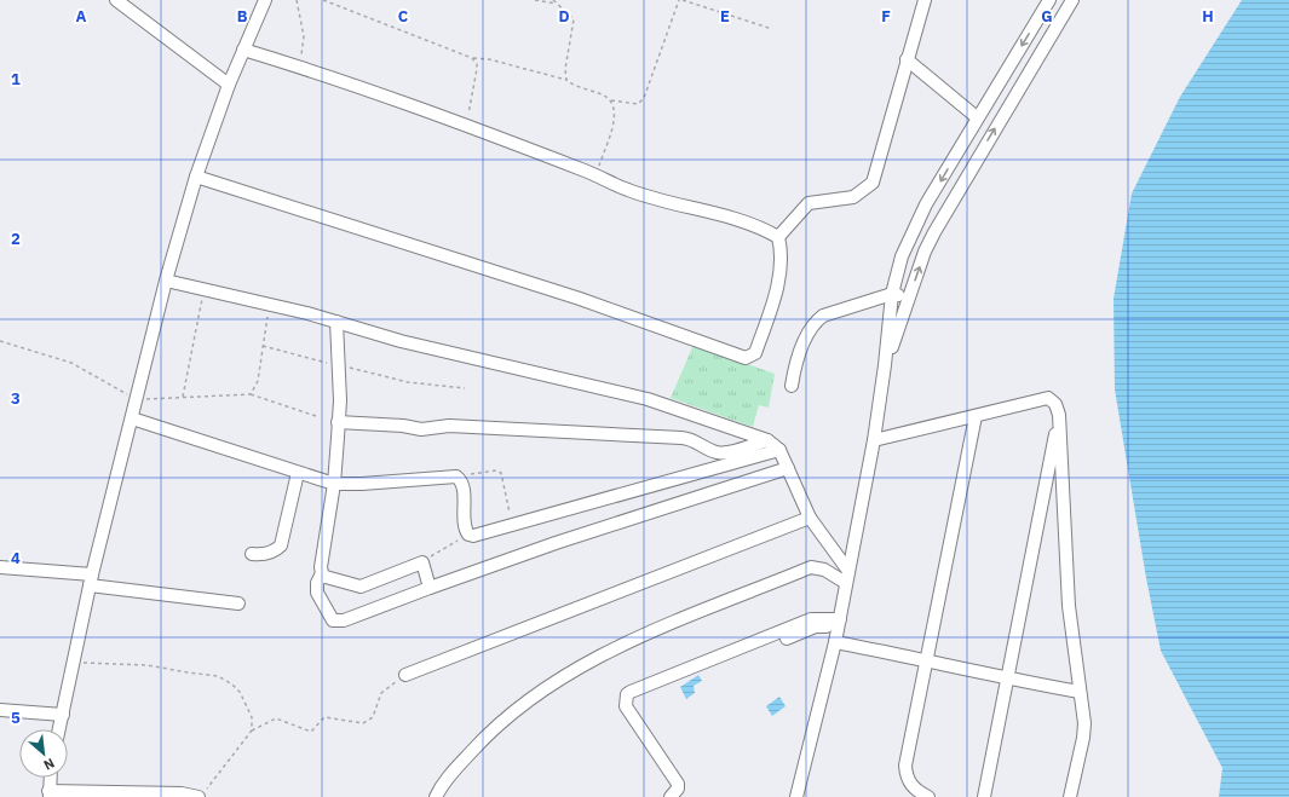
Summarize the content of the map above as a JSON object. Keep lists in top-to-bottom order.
{
  "north": "bottom right",
  "grid": {
    "columns": [
      "A",
      "B",
      "C",
      "D",
      "E",
      "F",
      "G",
      "H"
    ],
    "rows": [
      "1",
      "2",
      "3",
      "4",
      "5"
    ]
  }
}
